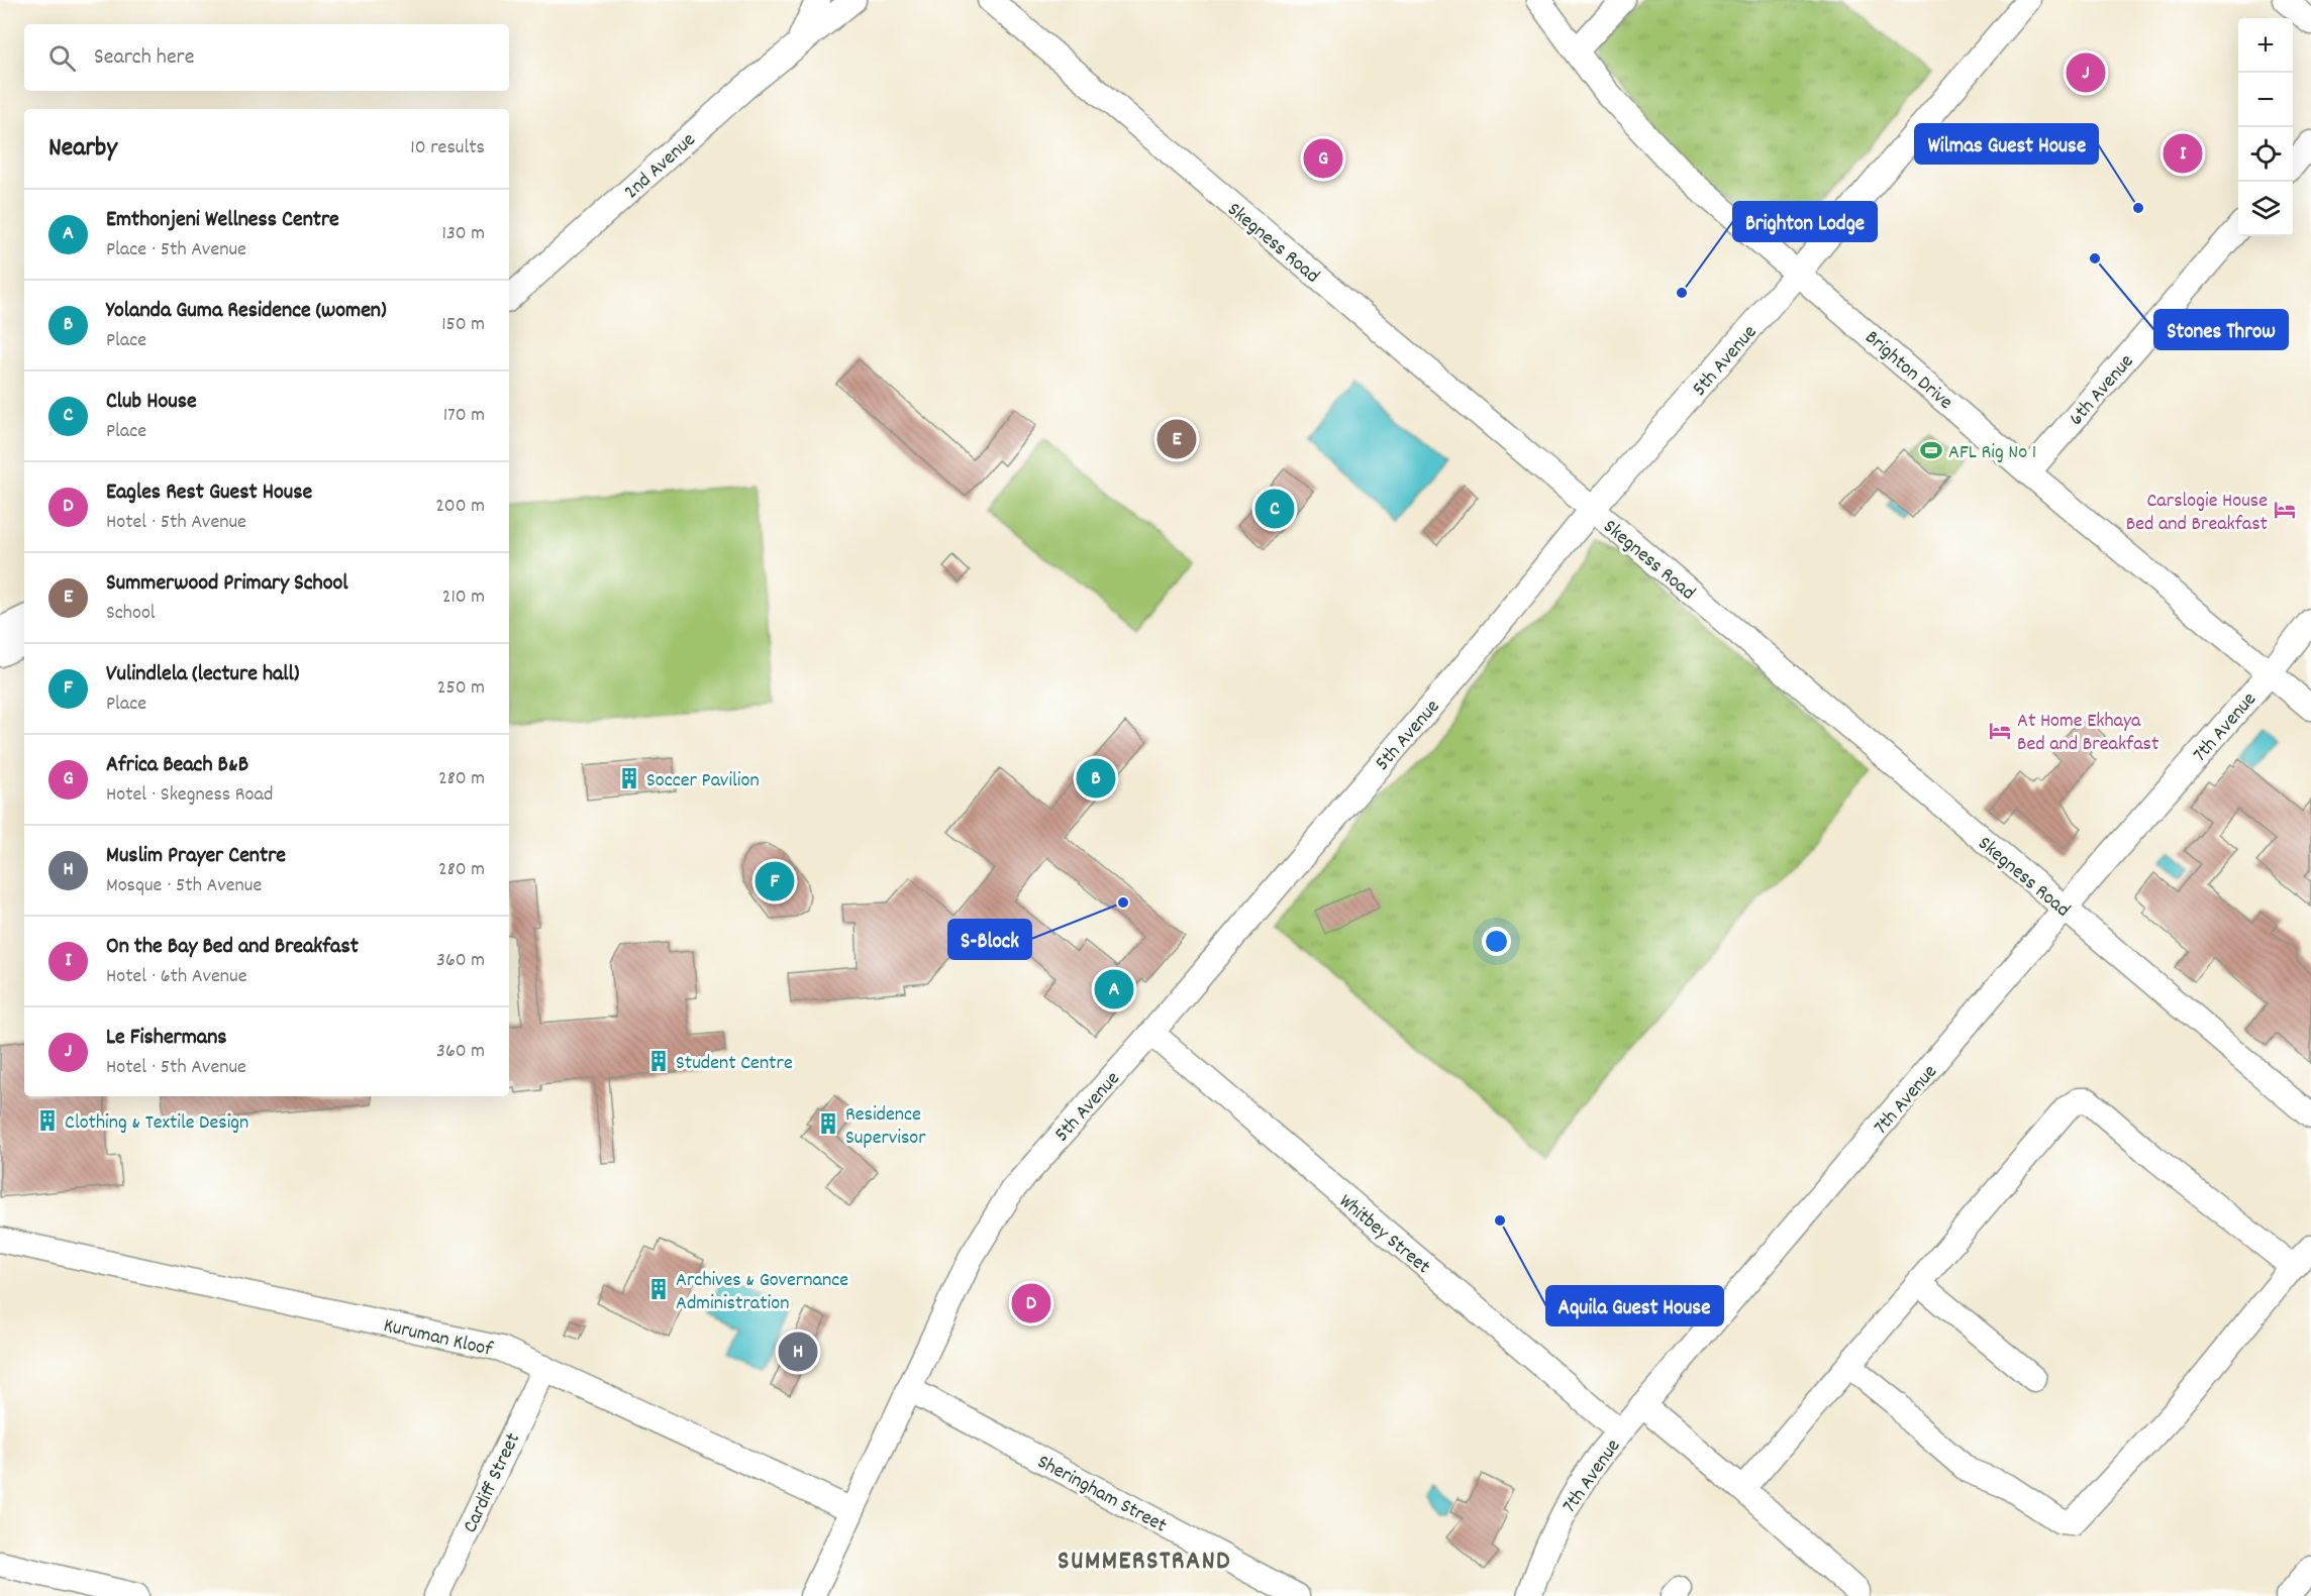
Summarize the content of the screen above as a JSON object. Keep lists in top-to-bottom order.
{
  "streets": {
    "street": [
      "2nd Avenue",
      "Skegness Road",
      "5th Avenue",
      "Brighton Drive",
      "6th Avenue",
      "7th Avenue",
      "Whitbey Street",
      "Kuruman Kloof",
      "Cardiff Street",
      "Sheringham Street"
    ]
  },
  "crossings": [
    ["Skegness Road", "5th Avenue"],
    ["Skegness Road", "7th Avenue"],
    ["5th Avenue", "Brighton Drive"],
    ["5th Avenue", "Whitbey Street"],
    ["5th Avenue", "Kuruman Kloof"],
    ["5th Avenue", "Sheringham Street"],
    ["Brighton Drive", "6th Avenue"],
    ["Brighton Drive", "7th Avenue"],
    ["7th Avenue", "Whitbey Street"],
    ["Kuruman Kloof", "Cardiff Street"]
  ],
  "districts": ["SUMMERSTRAND"],
  "places": {
    "other": [
      "Wilmas Guest House",
      "Stones Throw",
      "Brighton Lodge",
      "S-Block",
      "Aquila Guest House"
    ],
    "sports": ["AFL Rig No 1"],
    "hotel": ["Carslogie House Bed and Breakfast", "At Home Ekhaya Bed and Breakfast"],
    "building": [
      "Soccer Pavilion",
      "Student Centre",
      "Clothing & Textile Design",
      "Residence Supervisor",
      "Archives & Governance Administration"
    ]
  },
  "page": {
    "map_buttons": ["+", "−"],
    "search": "Search here",
    "pins": [
      "J",
      "I",
      "G",
      "E",
      "C",
      "B",
      "F",
      "A",
      "D",
      "H"
    ],
    "heading": ["Nearby", "10 results"],
    "list": [
      {
        "mark": "A",
        "name": "Emthonjeni Wellness Centre",
        "note": "Place · 5th Avenue",
        "value": "130 m"
      },
      {
        "mark": "B",
        "name": "Yolanda Guma Residence (women)",
        "note": "Place",
        "value": "150 m"
      },
      {
        "mark": "C",
        "name": "Club House",
        "note": "Place",
        "value": "170 m"
      },
      {
        "mark": "D",
        "name": "Eagles Rest Guest House",
        "note": "Hotel · 5th Avenue",
        "value": "200 m"
      },
      {
        "mark": "E",
        "name": "Summerwood Primary School",
        "note": "School",
        "value": "210 m"
      },
      {
        "mark": "F",
        "name": "Vulindlela (lecture hall)",
        "note": "Place",
        "value": "250 m"
      },
      {
        "mark": "G",
        "name": "Africa Beach B&B",
        "note": "Hotel · Skegness Road",
        "value": "280 m"
      },
      {
        "mark": "H",
        "name": "Muslim Prayer Centre",
        "note": "Mosque · 5th Avenue",
        "value": "280 m"
      },
      {
        "mark": "I",
        "name": "On the Bay Bed and Breakfast",
        "note": "Hotel · 6th Avenue",
        "value": "360 m"
      },
      {
        "mark": "J",
        "name": "Le Fishermans",
        "note": "Hotel · 5th Avenue",
        "value": "360 m"
      }
    ]
  }
}
